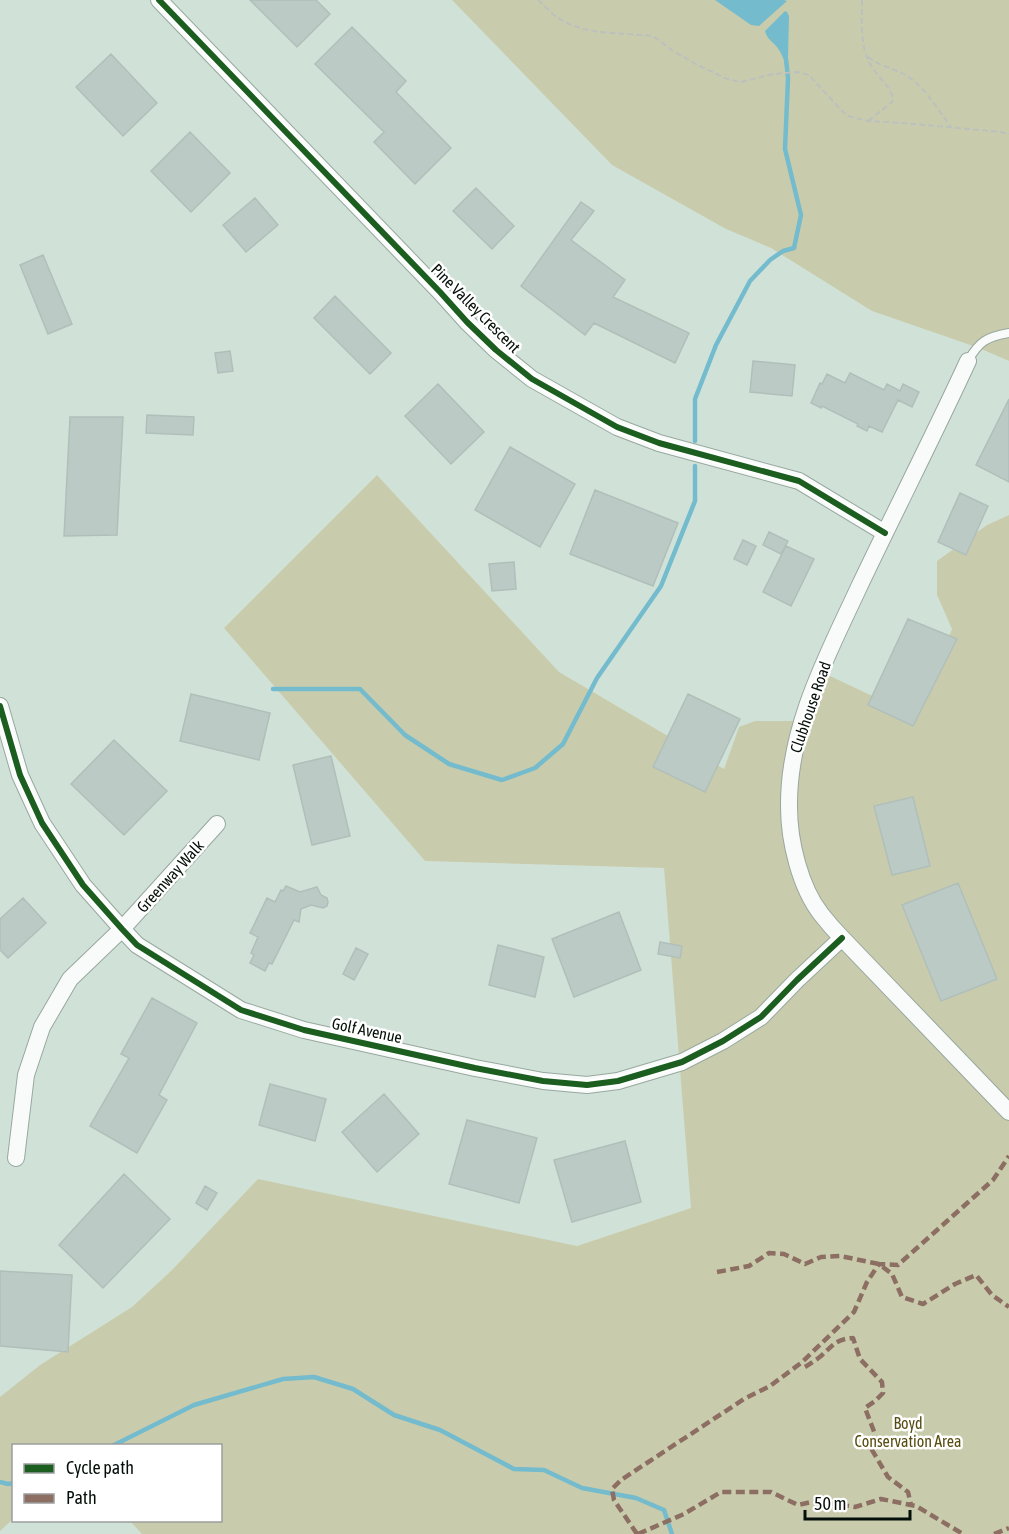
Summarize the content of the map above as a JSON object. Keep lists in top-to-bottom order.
{
  "streets": {
    "street": [
      "Pine Valley Crescent",
      "Clubhouse Road",
      "Greenway Walk",
      "Golf Avenue"
    ]
  },
  "crossings": [
    ["Pine Valley Crescent", "Clubhouse Road"],
    ["Clubhouse Road", "Golf Avenue"],
    ["Greenway Walk", "Golf Avenue"]
  ],
  "parks": ["Boyd Conservation Area"],
  "legend": ["Cycle path", "Path"],
  "scale_bar": "50 m"
}
